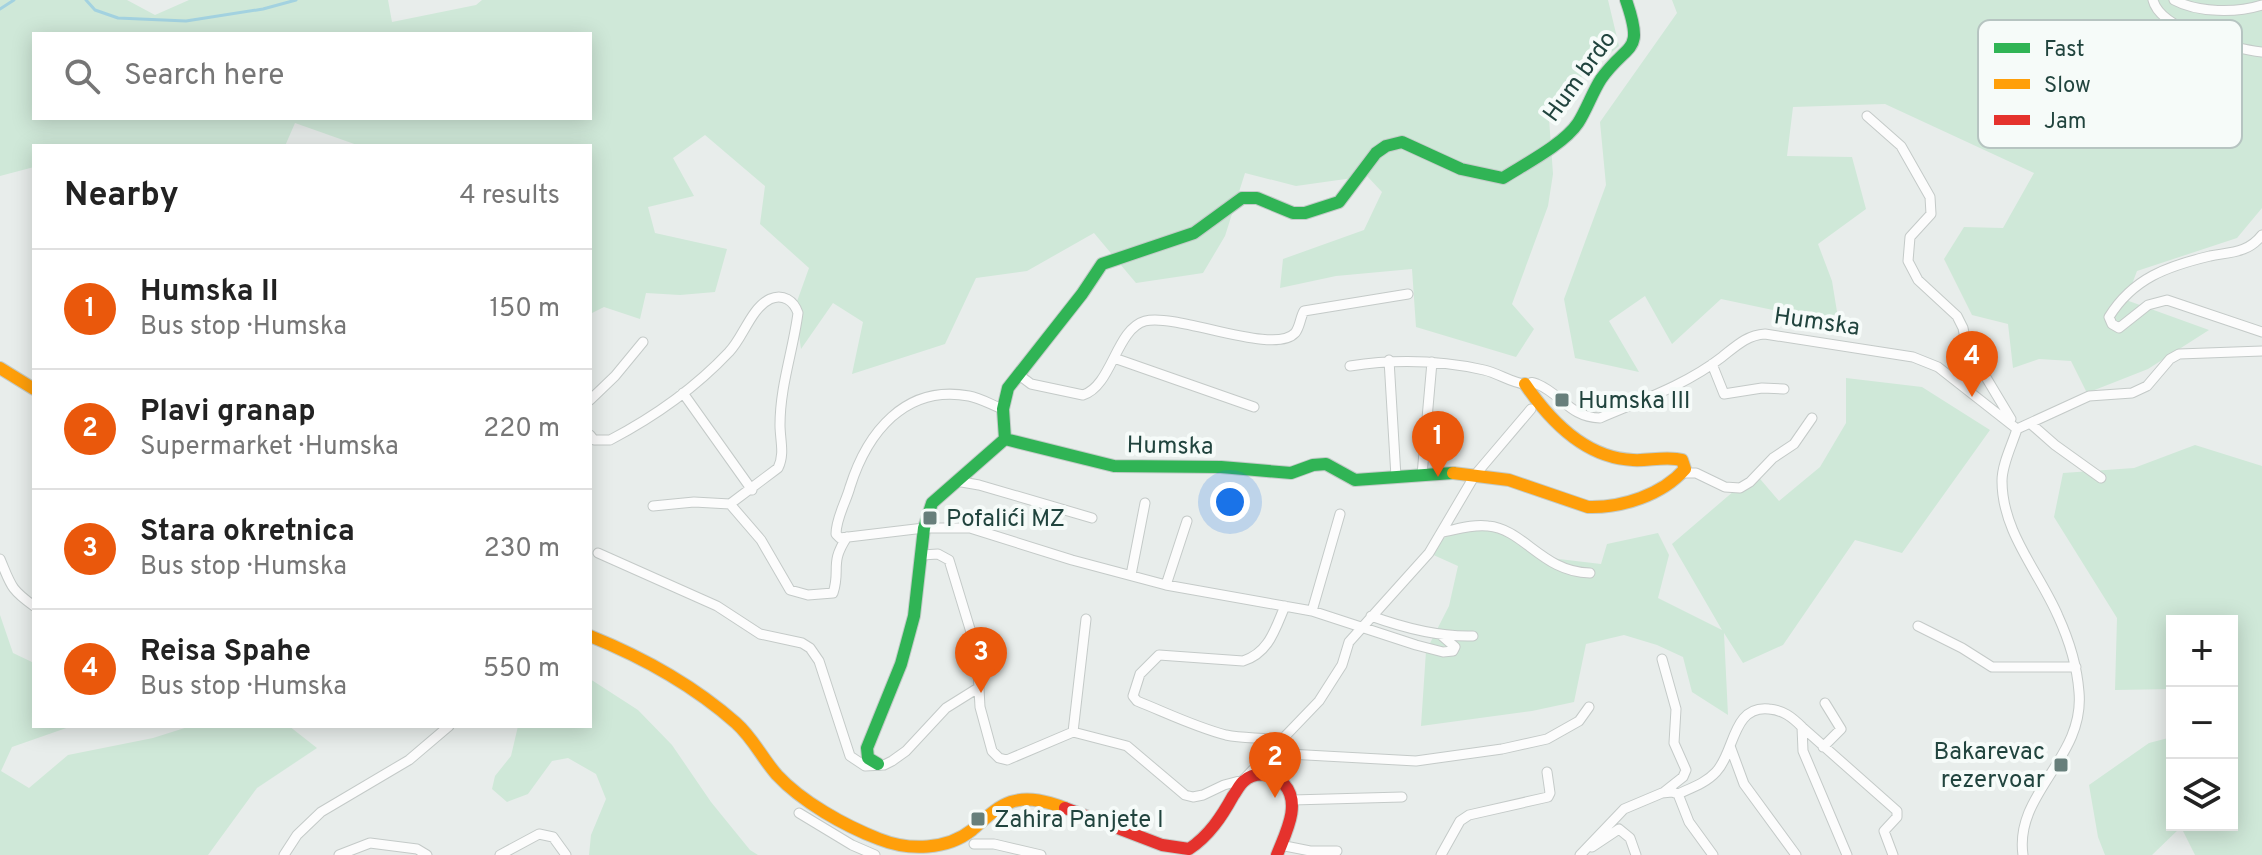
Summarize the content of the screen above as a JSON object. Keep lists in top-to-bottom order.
{
  "streets": {
    "street": ["Hum brdo", "Humska"]
  },
  "crossings": [
    ["Hum brdo", "Humska"]
  ],
  "places": {
    "transit": [
      "Humska III",
      "Pofalići MZ",
      "Bakarevac rezervoar",
      "Zahira Panjete I"
    ]
  },
  "legend": ["Fast", "Slow", "Jam"],
  "page": {
    "search": "Search here",
    "heading": ["Nearby", "4 results"],
    "list": [
      {
        "mark": "1",
        "name": "Humska II",
        "note": "Bus stop · Humska",
        "value": "150 m"
      },
      {
        "mark": "2",
        "name": "Plavi granap",
        "note": "Supermarket · Humska",
        "value": "220 m"
      },
      {
        "mark": "3",
        "name": "Stara okretnica",
        "note": "Bus stop · Humska",
        "value": "230 m"
      },
      {
        "mark": "4",
        "name": "Reisa Spahe",
        "note": "Bus stop · Humska",
        "value": "550 m"
      }
    ],
    "pins": [
      "4",
      "1",
      "3",
      "2"
    ],
    "map_buttons": ["+", "−"]
  }
}
